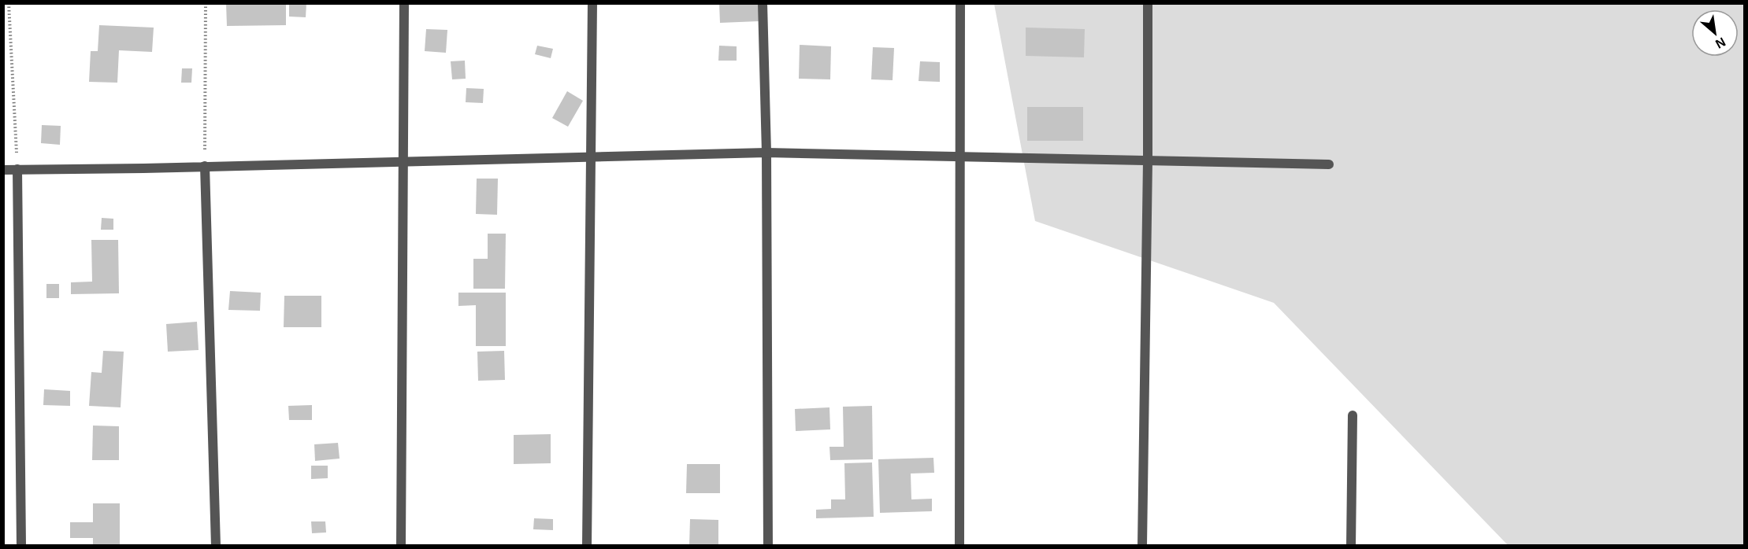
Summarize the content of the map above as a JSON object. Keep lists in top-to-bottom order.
{
  "north": "bottom right"
}
